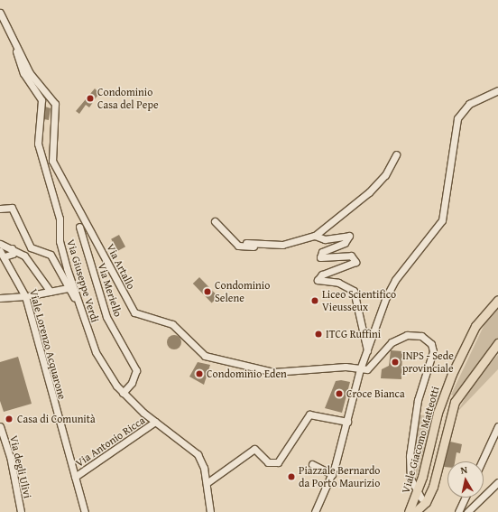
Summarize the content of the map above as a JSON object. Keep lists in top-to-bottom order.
{
  "streets": {
    "main road": ["Viale Giacomo Matteotti"],
    "street": [
      "Via Artallo",
      "Via Giuseppe Verdi",
      "Via Meriello",
      "Viale Lorenzo Acquarone",
      "Via Antonio Ricca",
      "Via degli Ulivi"
    ]
  },
  "crossings": [
    ["Via Artallo", "Via Giuseppe Verdi"],
    ["Via Giuseppe Verdi", "Via Meriello"],
    ["Via Giuseppe Verdi", "Via Antonio Ricca"],
    ["Viale Lorenzo Acquarone", "Via Antonio Ricca"]
  ],
  "places": [
    "Condominio Casa del Pepe",
    "Condominio Selene",
    "Liceo Scientifico Vieusseux",
    "ITCG Ruffini",
    "INPS - Sede provinciale",
    "Condominio Eden",
    "Croce Bianca",
    "Casa di Comunità",
    "Piazzale Bernardo da Porto Maurizio"
  ],
  "north": "top"
}
